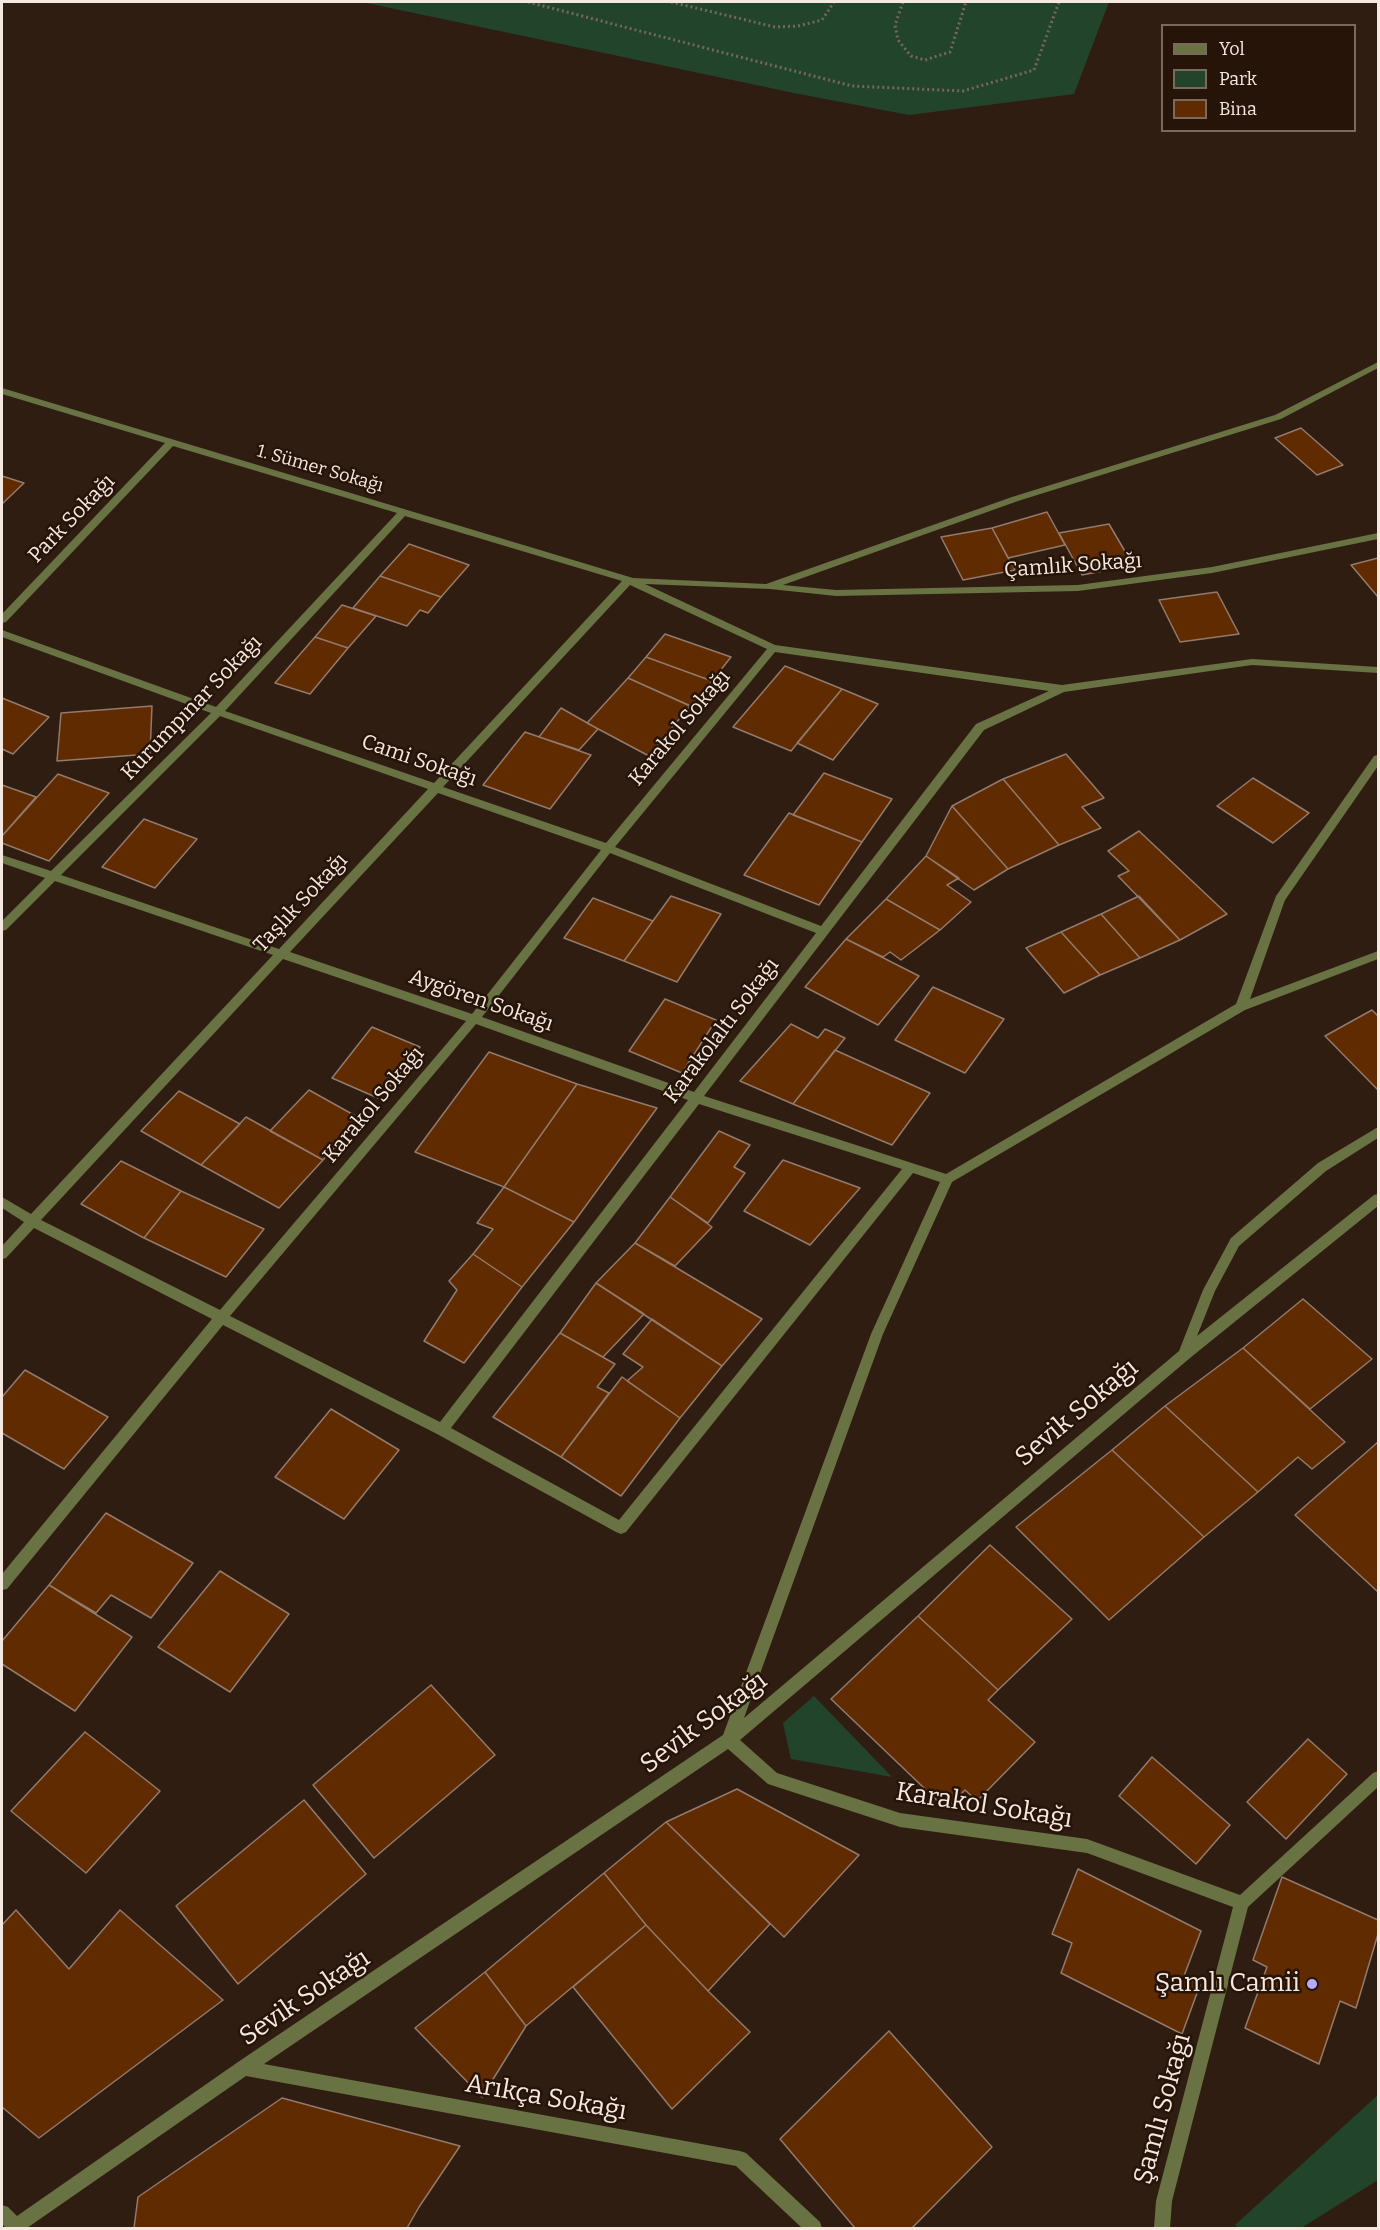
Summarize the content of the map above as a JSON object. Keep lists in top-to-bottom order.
{
  "streets": {
    "street": [
      "1. Sümer Sokağı",
      "Park Sokağı",
      "Çamlık Sokağı",
      "Kurumpınar Sokağı",
      "Karakol Sokağı",
      "Cami Sokağı",
      "Taşlık Sokağı",
      "Aygören Sokağı",
      "Karakolaltı Sokağı",
      "Sevik Sokağı",
      "Arıkça Sokağı",
      "Şamlı Sokağı"
    ]
  },
  "crossings": [
    ["1. Sümer Sokağı", "Park Sokağı"],
    ["1. Sümer Sokağı", "Çamlık Sokağı"],
    ["1. Sümer Sokağı", "Kurumpınar Sokağı"],
    ["1. Sümer Sokağı", "Taşlık Sokağı"],
    ["Çamlık Sokağı", "Taşlık Sokağı"],
    ["Kurumpınar Sokağı", "Cami Sokağı"],
    ["Kurumpınar Sokağı", "Aygören Sokağı"],
    ["Karakol Sokağı", "Cami Sokağı"],
    ["Karakol Sokağı", "Aygören Sokağı"],
    ["Karakol Sokağı", "Sevik Sokağı"],
    ["Karakol Sokağı", "Şamlı Sokağı"],
    ["Cami Sokağı", "Taşlık Sokağı"],
    ["Cami Sokağı", "Karakolaltı Sokağı"],
    ["Taşlık Sokağı", "Aygören Sokağı"],
    ["Aygören Sokağı", "Karakolaltı Sokağı"],
    ["Sevik Sokağı", "Arıkça Sokağı"]
  ],
  "places": ["Şamlı Camii"],
  "legend": ["Yol", "Park", "Bina"]
}
